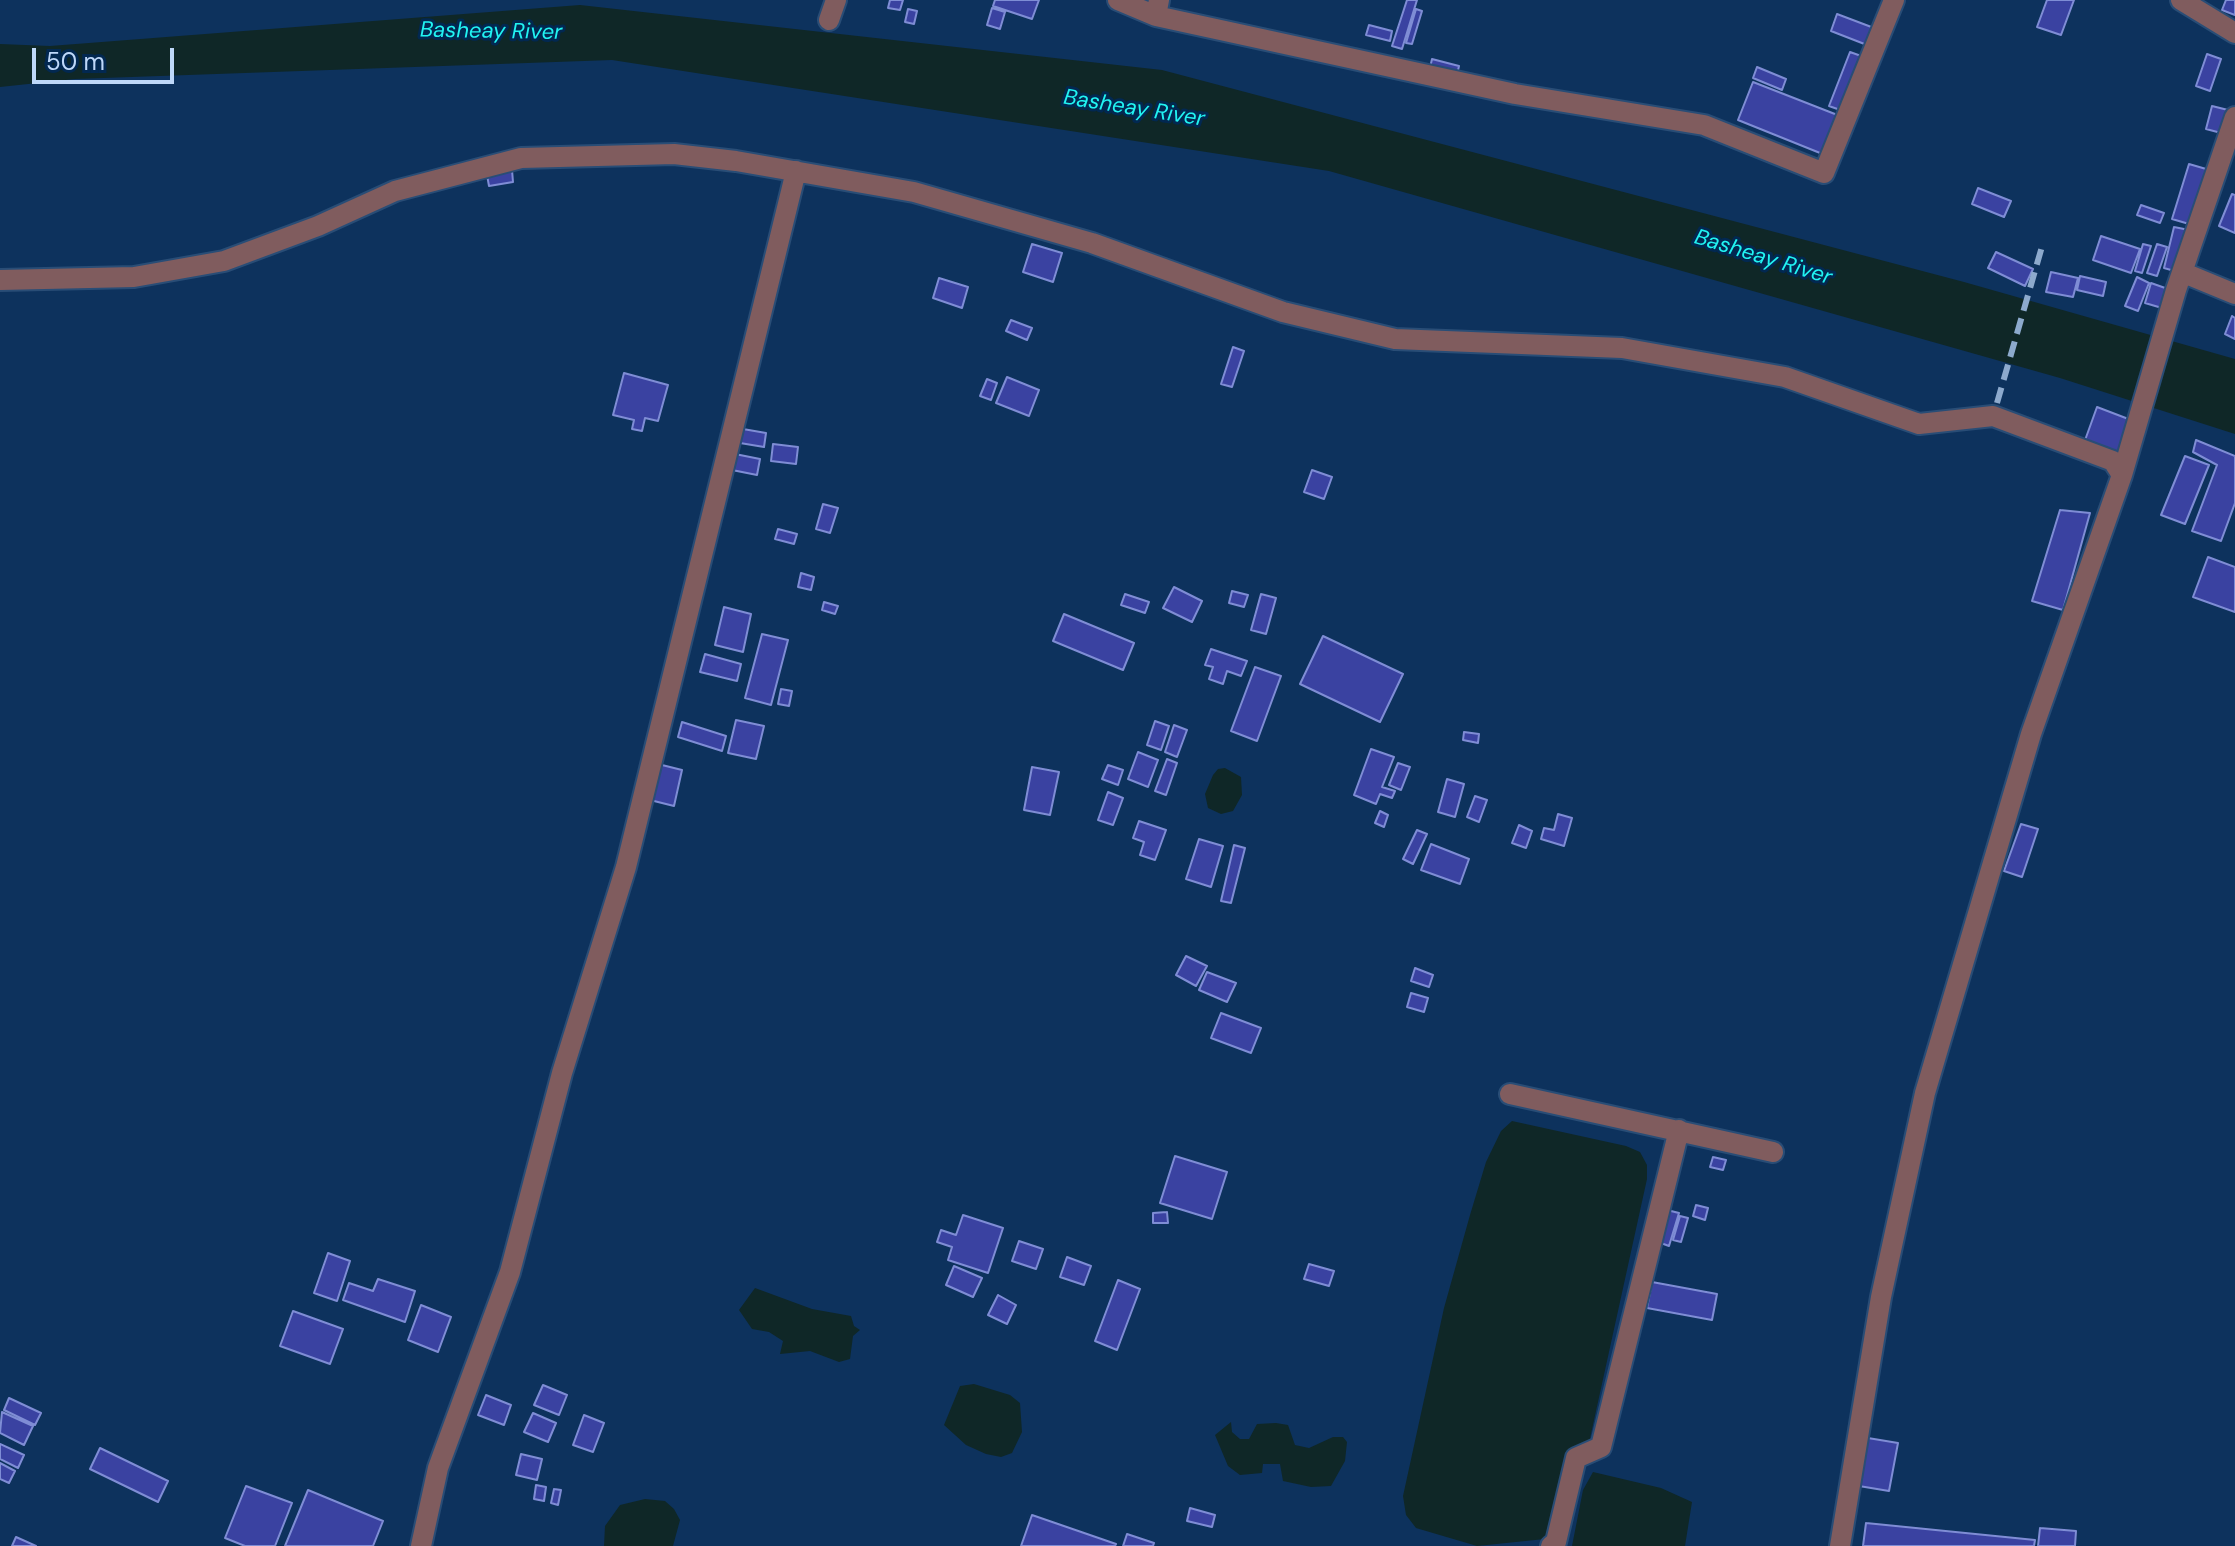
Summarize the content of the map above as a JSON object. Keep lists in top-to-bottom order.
{
  "water": ["Basheay River"],
  "scale_bar": "50 m"
}
